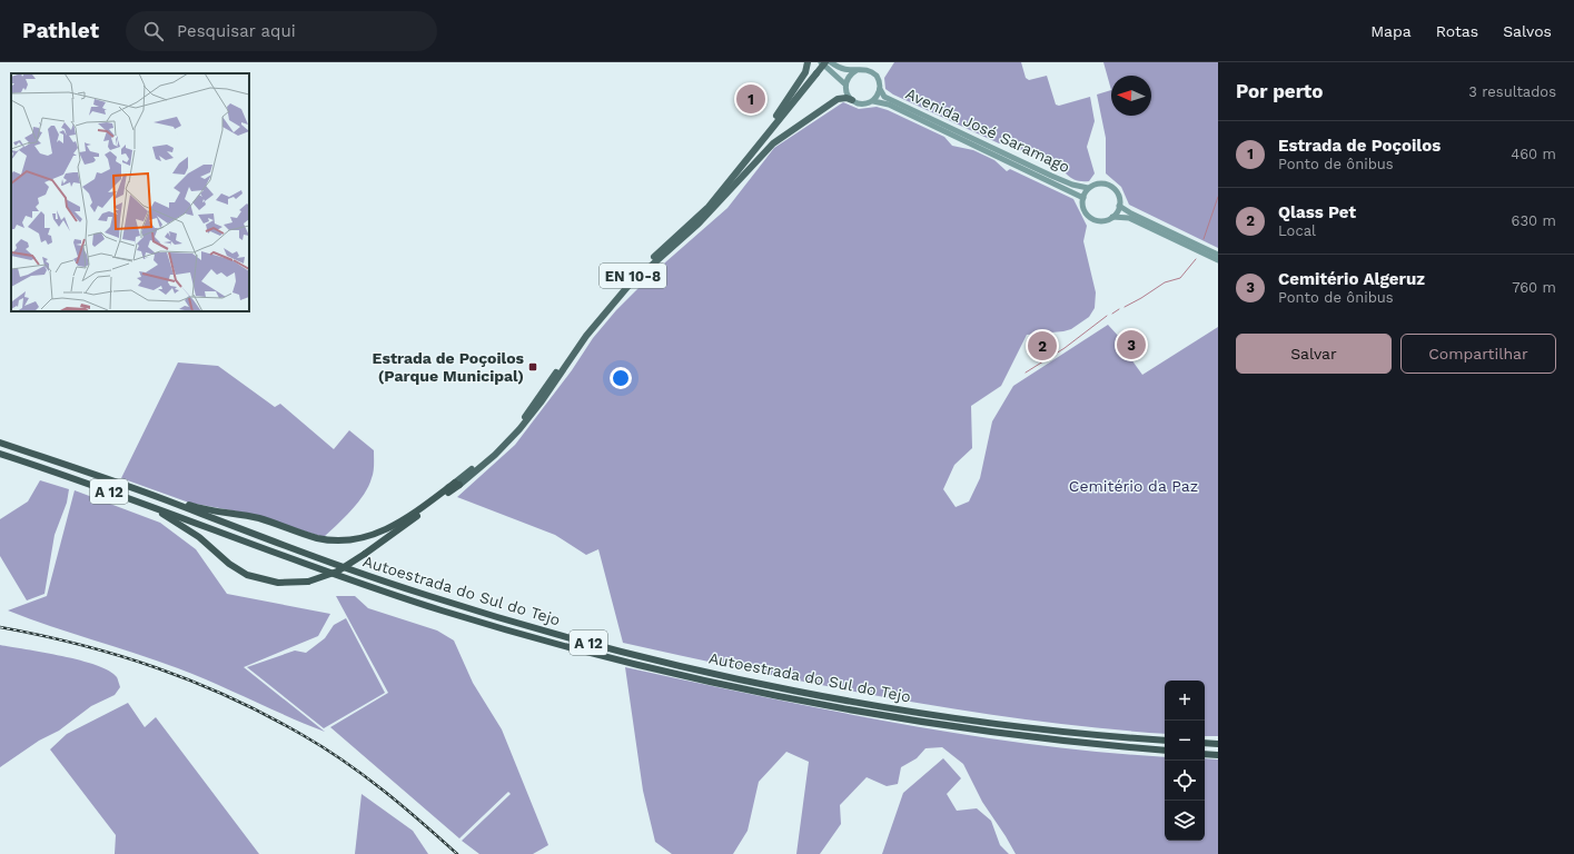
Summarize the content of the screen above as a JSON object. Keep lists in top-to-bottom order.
{
  "streets": {
    "highway": ["EN 10-8", "A 12", "Autoestrada do Sul do Tejo"],
    "main road": ["Avenida José Saramago"]
  },
  "parks": ["Cemitério da Paz"],
  "places": {
    "transit": ["Estrada de Poçoilos (Parque Municipal)"]
  },
  "north": "left",
  "page": {
    "header": "Pathlet",
    "search": "Pesquisar aqui",
    "nav": ["Mapa", "Rotas", "Salvos"],
    "heading": ["Por perto", "3 resultados"],
    "pins": ["1", "3", "2"],
    "list": [
      {
        "mark": "1",
        "name": "Estrada de Poçoilos",
        "note": "Ponto de ônibus",
        "value": "460 m"
      },
      {
        "mark": "2",
        "name": "Qlass Pet",
        "note": "Local",
        "value": "630 m"
      },
      {
        "mark": "3",
        "name": "Cemitério Algeruz",
        "note": "Ponto de ônibus",
        "value": "760 m"
      }
    ],
    "buttons": ["Salvar", "Compartilhar"],
    "map_buttons": ["+", "−"]
  }
}
